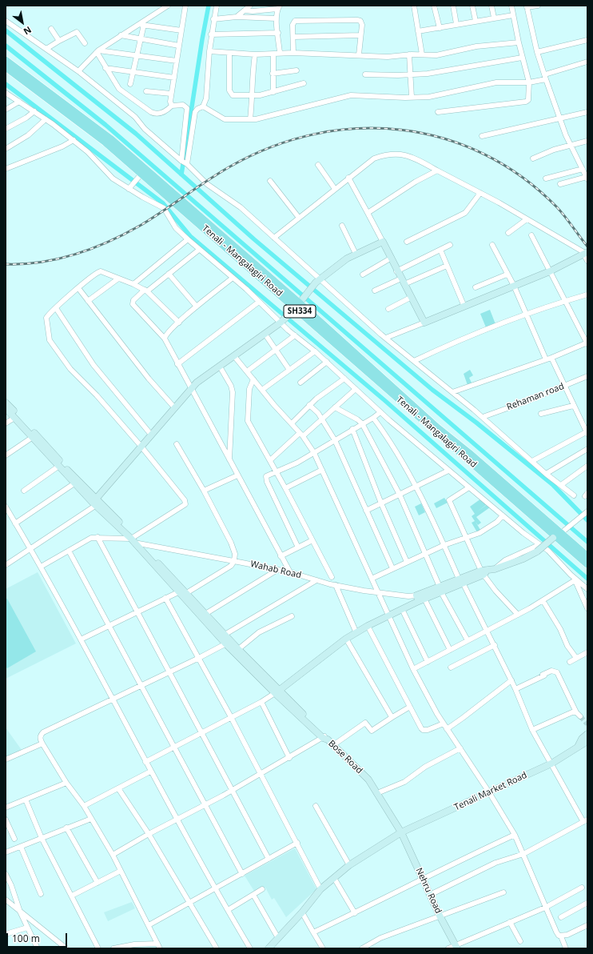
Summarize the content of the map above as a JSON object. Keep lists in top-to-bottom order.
{
  "streets": {
    "main road": [
      "SH334",
      "Bose Road",
      "Tenali Market Road",
      "Nehru Road"
    ],
    "street": ["Rehaman road", "Wahab Road"]
  },
  "crossings": [
    ["Bose Road", "Tenali Market Road"],
    ["Bose Road", "Nehru Road"],
    ["Tenali Market Road", "Nehru Road"]
  ],
  "scale_bar": "100 m",
  "north": "bottom right"
}
